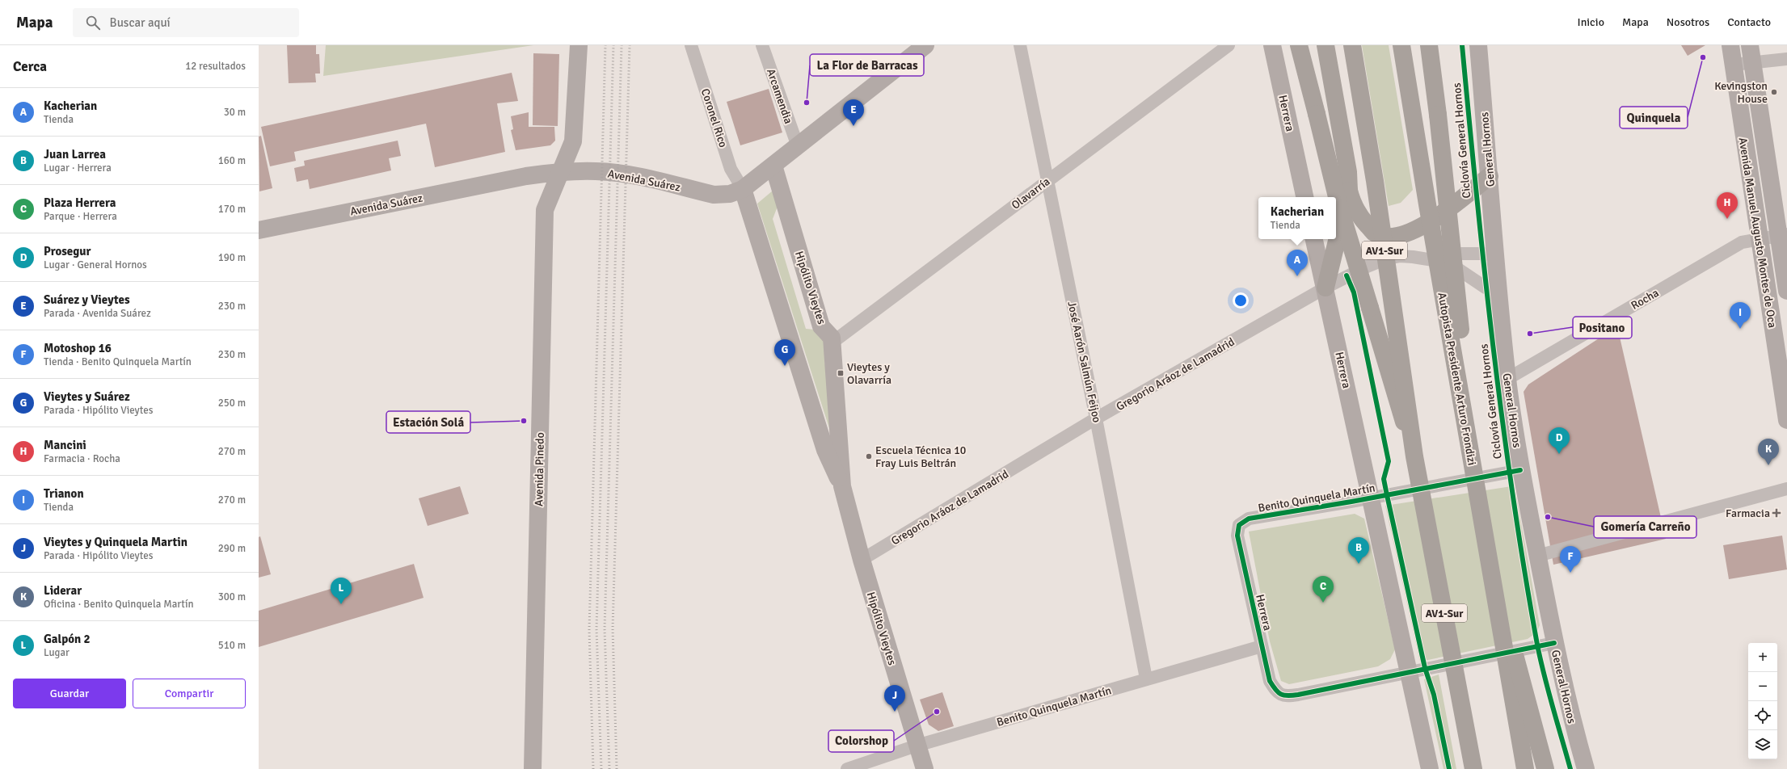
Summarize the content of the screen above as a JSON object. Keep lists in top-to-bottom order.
{
  "streets": {
    "highway": ["AV1-Sur", "Autopista Presidente Arturo Frondizi"],
    "main road": [
      "Herrera",
      "General Hornos",
      "Avenida Suárez",
      "Avenida Manuel Augusto Montes de Oca",
      "Hipólito Vieytes",
      "Avenida Pinedo"
    ],
    "street": [
      "Arcamendia",
      "Coronel Rico",
      "Olavarría",
      "Rocha",
      "José Aarón Salmún Feijoo",
      "Gregorio Aráoz de Lamadrid",
      "Benito Quinquela Martín"
    ],
    "cycle path": ["Ciclovía General Hornos"]
  },
  "crossings": [
    ["Arcamendia", "Avenida Suárez"],
    ["Herrera", "Gregorio Aráoz de Lamadrid"],
    ["Herrera", "Benito Quinquela Martín"],
    ["Coronel Rico", "Avenida Suárez"],
    ["Coronel Rico", "Hipólito Vieytes"],
    ["General Hornos", "Rocha"],
    ["General Hornos", "Gregorio Aráoz de Lamadrid"],
    ["General Hornos", "Benito Quinquela Martín"],
    ["Avenida Suárez", "Hipólito Vieytes"],
    ["Avenida Suárez", "Avenida Pinedo"],
    ["Olavarría", "Hipólito Vieytes"],
    ["Olavarría", "José Aarón Salmún Feijoo"],
    ["Avenida Manuel Augusto Montes de Oca", "Rocha"],
    ["Hipólito Vieytes", "Gregorio Aráoz de Lamadrid"],
    ["Hipólito Vieytes", "Benito Quinquela Martín"],
    ["José Aarón Salmún Feijoo", "Gregorio Aráoz de Lamadrid"],
    ["José Aarón Salmún Feijoo", "Benito Quinquela Martín"]
  ],
  "places": {
    "other": [
      "Quinquela",
      "Kevingston House",
      "La Flor de Barracas",
      "Positano",
      "Estación Solá",
      "Escuela Técnica 10 Fray Luis Beltrán",
      "Gomería Carreño",
      "Colorshop"
    ],
    "transit": ["Vieytes y Olavarría"],
    "health": ["Farmacia"]
  },
  "page": {
    "header": "Mapa",
    "search": "Buscar aquí",
    "nav": [
      "Inicio",
      "Mapa",
      "Nosotros",
      "Contacto"
    ],
    "heading": ["Cerca", "12 resultados"],
    "list": [
      {
        "mark": "A",
        "name": "Kacherian",
        "note": "Tienda",
        "value": "30 m"
      },
      {
        "mark": "B",
        "name": "Juan Larrea",
        "note": "Lugar · Herrera",
        "value": "160 m"
      },
      {
        "mark": "C",
        "name": "Plaza Herrera",
        "note": "Parque · Herrera",
        "value": "170 m"
      },
      {
        "mark": "D",
        "name": "Prosegur",
        "note": "Lugar · General Hornos",
        "value": "190 m"
      },
      {
        "mark": "E",
        "name": "Suárez y Vieytes",
        "note": "Parada · Avenida Suárez",
        "value": "230 m"
      },
      {
        "mark": "F",
        "name": "Motoshop 16",
        "note": "Tienda · Benito Quinquela Martín",
        "value": "230 m"
      },
      {
        "mark": "G",
        "name": "Vieytes y Suárez",
        "note": "Parada · Hipólito Vieytes",
        "value": "250 m"
      },
      {
        "mark": "H",
        "name": "Mancini",
        "note": "Farmacia · Rocha",
        "value": "270 m"
      },
      {
        "mark": "I",
        "name": "Trianon",
        "note": "Tienda",
        "value": "270 m"
      },
      {
        "mark": "J",
        "name": "Vieytes y Quinquela Martin",
        "note": "Parada · Hipólito Vieytes",
        "value": "290 m"
      },
      {
        "mark": "K",
        "name": "Liderar",
        "note": "Oficina · Benito Quinquela Martín",
        "value": "300 m"
      },
      {
        "mark": "L",
        "name": "Galpón 2",
        "note": "Lugar",
        "value": "510 m"
      }
    ],
    "pins": [
      "E",
      "H",
      "A",
      "I",
      "G",
      "D",
      "K",
      "B",
      "F",
      "C",
      "L",
      "J"
    ],
    "popup": ["Kacherian", "Tienda"],
    "map_buttons": ["+", "−"],
    "buttons": ["Guardar", "Compartir"]
  }
}
